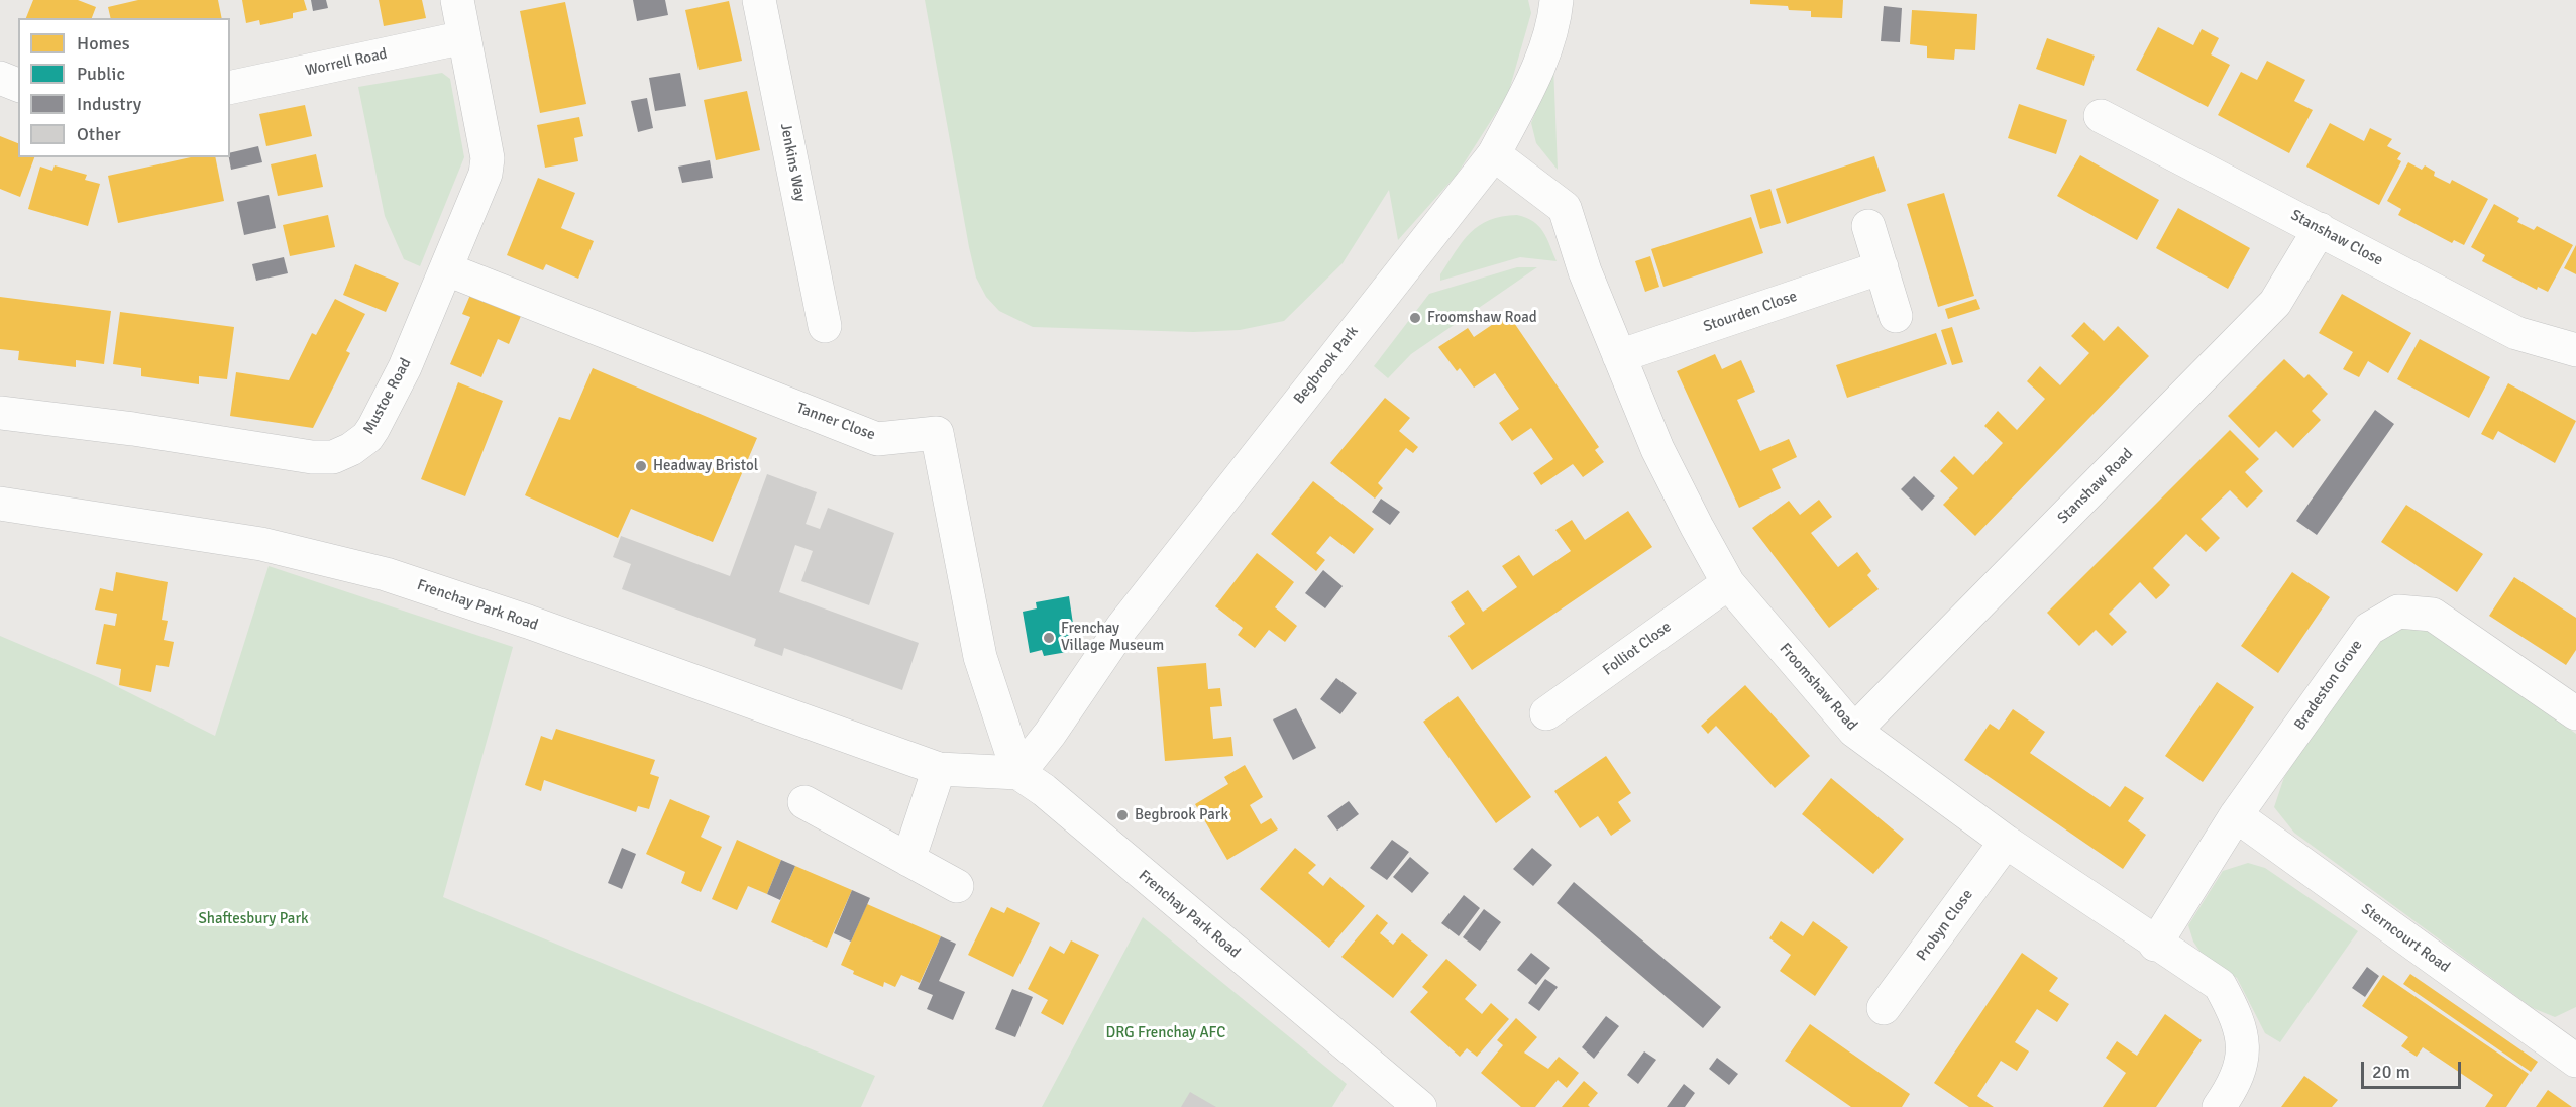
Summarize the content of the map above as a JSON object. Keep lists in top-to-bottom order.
{
  "streets": {
    "street": [
      "Worrell Road",
      "Jenkins Way",
      "Stanshaw Close",
      "Stourden Close",
      "Begbrook Park",
      "Mustoe Road",
      "Tanner Close",
      "Stanshaw Road",
      "Frenchay Park Road",
      "Folliot Close",
      "Bradeston Grove",
      "Froomshaw Road",
      "Probyn Close",
      "Sterncourt Road"
    ]
  },
  "crossings": [
    ["Worrell Road", "Mustoe Road"],
    ["Stanshaw Close", "Stanshaw Road"],
    ["Stourden Close", "Froomshaw Road"],
    ["Begbrook Park", "Tanner Close"],
    ["Begbrook Park", "Frenchay Park Road"],
    ["Begbrook Park", "Froomshaw Road"],
    ["Mustoe Road", "Tanner Close"],
    ["Tanner Close", "Frenchay Park Road"],
    ["Stanshaw Road", "Froomshaw Road"],
    ["Folliot Close", "Froomshaw Road"],
    ["Bradeston Grove", "Froomshaw Road"],
    ["Bradeston Grove", "Sterncourt Road"],
    ["Froomshaw Road", "Probyn Close"]
  ],
  "parks": ["Shaftesbury Park", "DRG Frenchay AFC"],
  "places": [
    "Froomshaw Road",
    "Headway Bristol",
    "Frenchay Village Museum",
    "Begbrook Park"
  ],
  "legend": [
    "Homes",
    "Public",
    "Industry",
    "Other"
  ],
  "scale_bar": "20 m"
}
